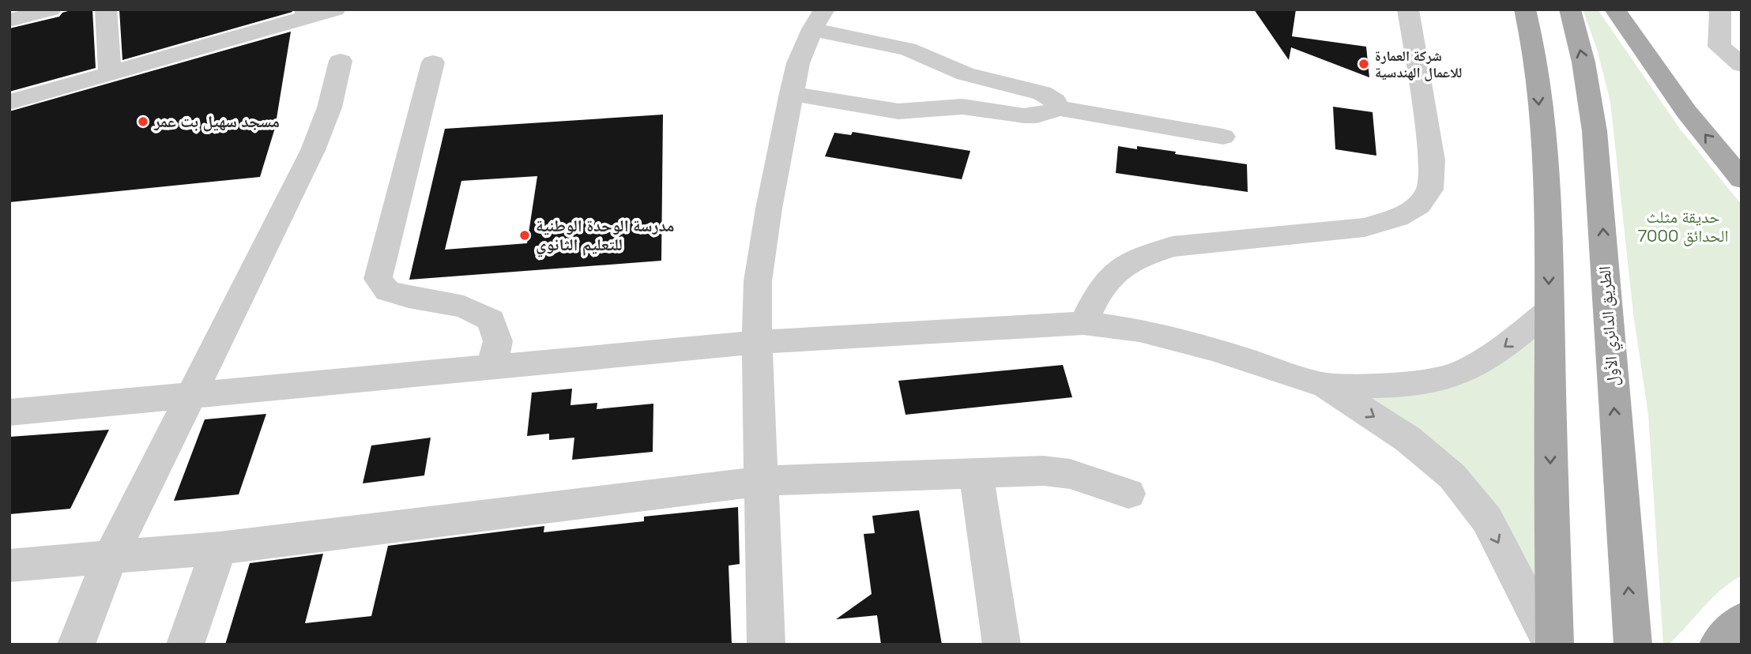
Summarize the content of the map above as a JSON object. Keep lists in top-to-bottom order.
{
  "streets": {
    "main road": ["الطريق الدائري الأول"]
  },
  "parks": ["حديقة مثلث 7000 الحدائق"],
  "places": ["شركة العمارة للاعمال الهندسية", "مسجد سهيل بت عمر", "مدرسة الوحدة الوطنية للتعليم الثانوي"]
}
